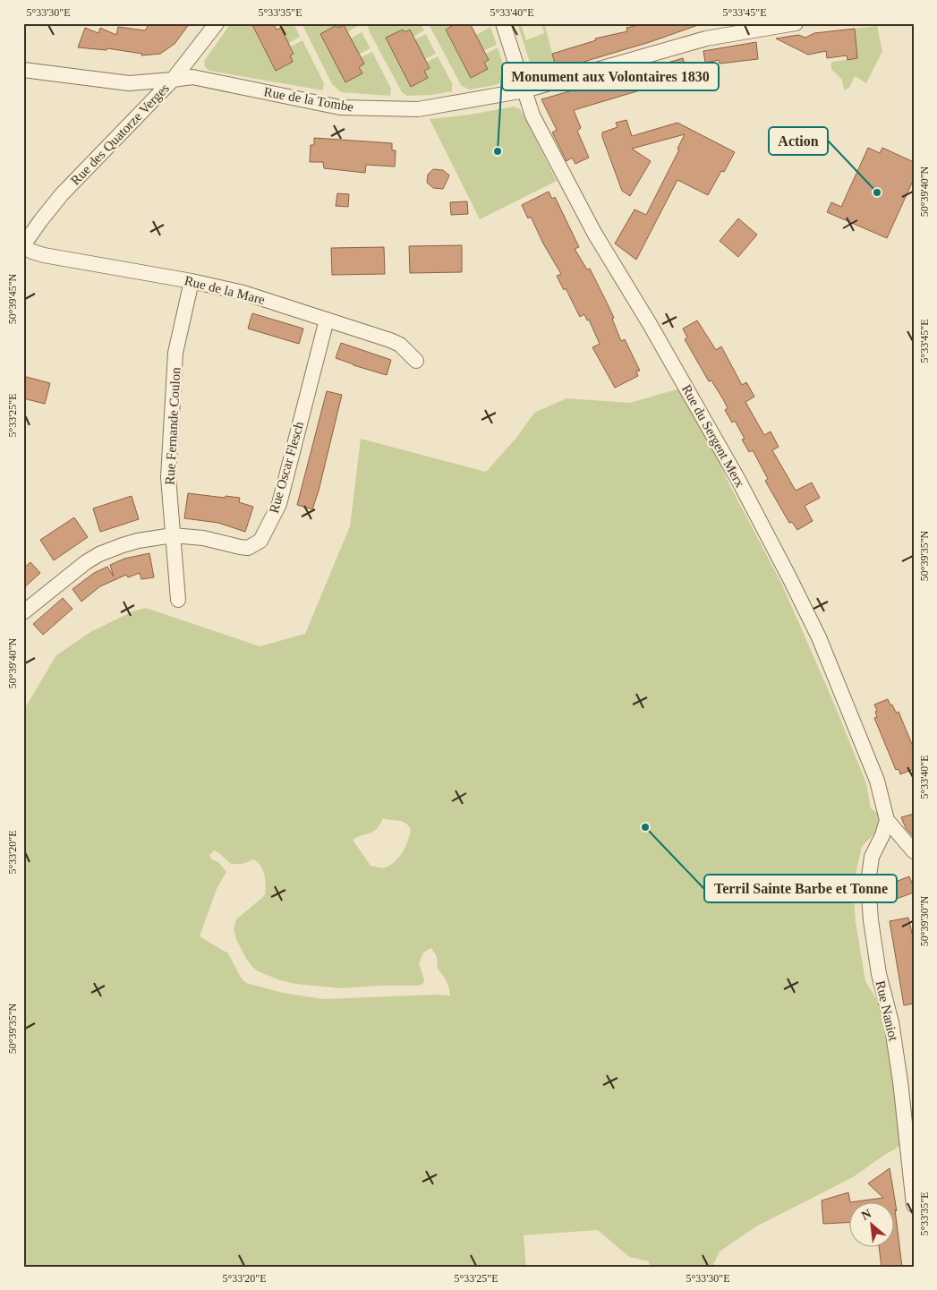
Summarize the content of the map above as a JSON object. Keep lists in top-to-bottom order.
{
  "streets": {
    "street": [
      "Rue de la Tombe",
      "Rue des Quatorze Verges",
      "Rue de la Mare",
      "Rue Fernande Coulon",
      "Rue du Sergent Merx",
      "Rue Oscar Flesch",
      "Rue Naniot"
    ]
  },
  "crossings": [
    ["Rue de la Tombe", "Rue des Quatorze Verges"],
    ["Rue de la Tombe", "Rue du Sergent Merx"],
    ["Rue des Quatorze Verges", "Rue de la Mare"],
    ["Rue de la Mare", "Rue Fernande Coulon"],
    ["Rue de la Mare", "Rue Oscar Flesch"],
    ["Rue Fernande Coulon", "Rue Oscar Flesch"],
    ["Rue du Sergent Merx", "Rue Naniot"]
  ],
  "places": ["Monument aux Volontaires 1830", "Action", "Terril Sainte Barbe et Tonne"],
  "north": "top left",
  "coordinates": [
    "5°33'30\"E",
    "5°33'35\"E",
    "5°33'40\"E",
    "5°33'45\"E",
    "50°39'40\"N",
    "50°39'45\"N",
    "5°33'25\"E",
    "50°39'35\"N",
    "5°33'20\"E",
    "50°39'30\"N"
  ]
}
